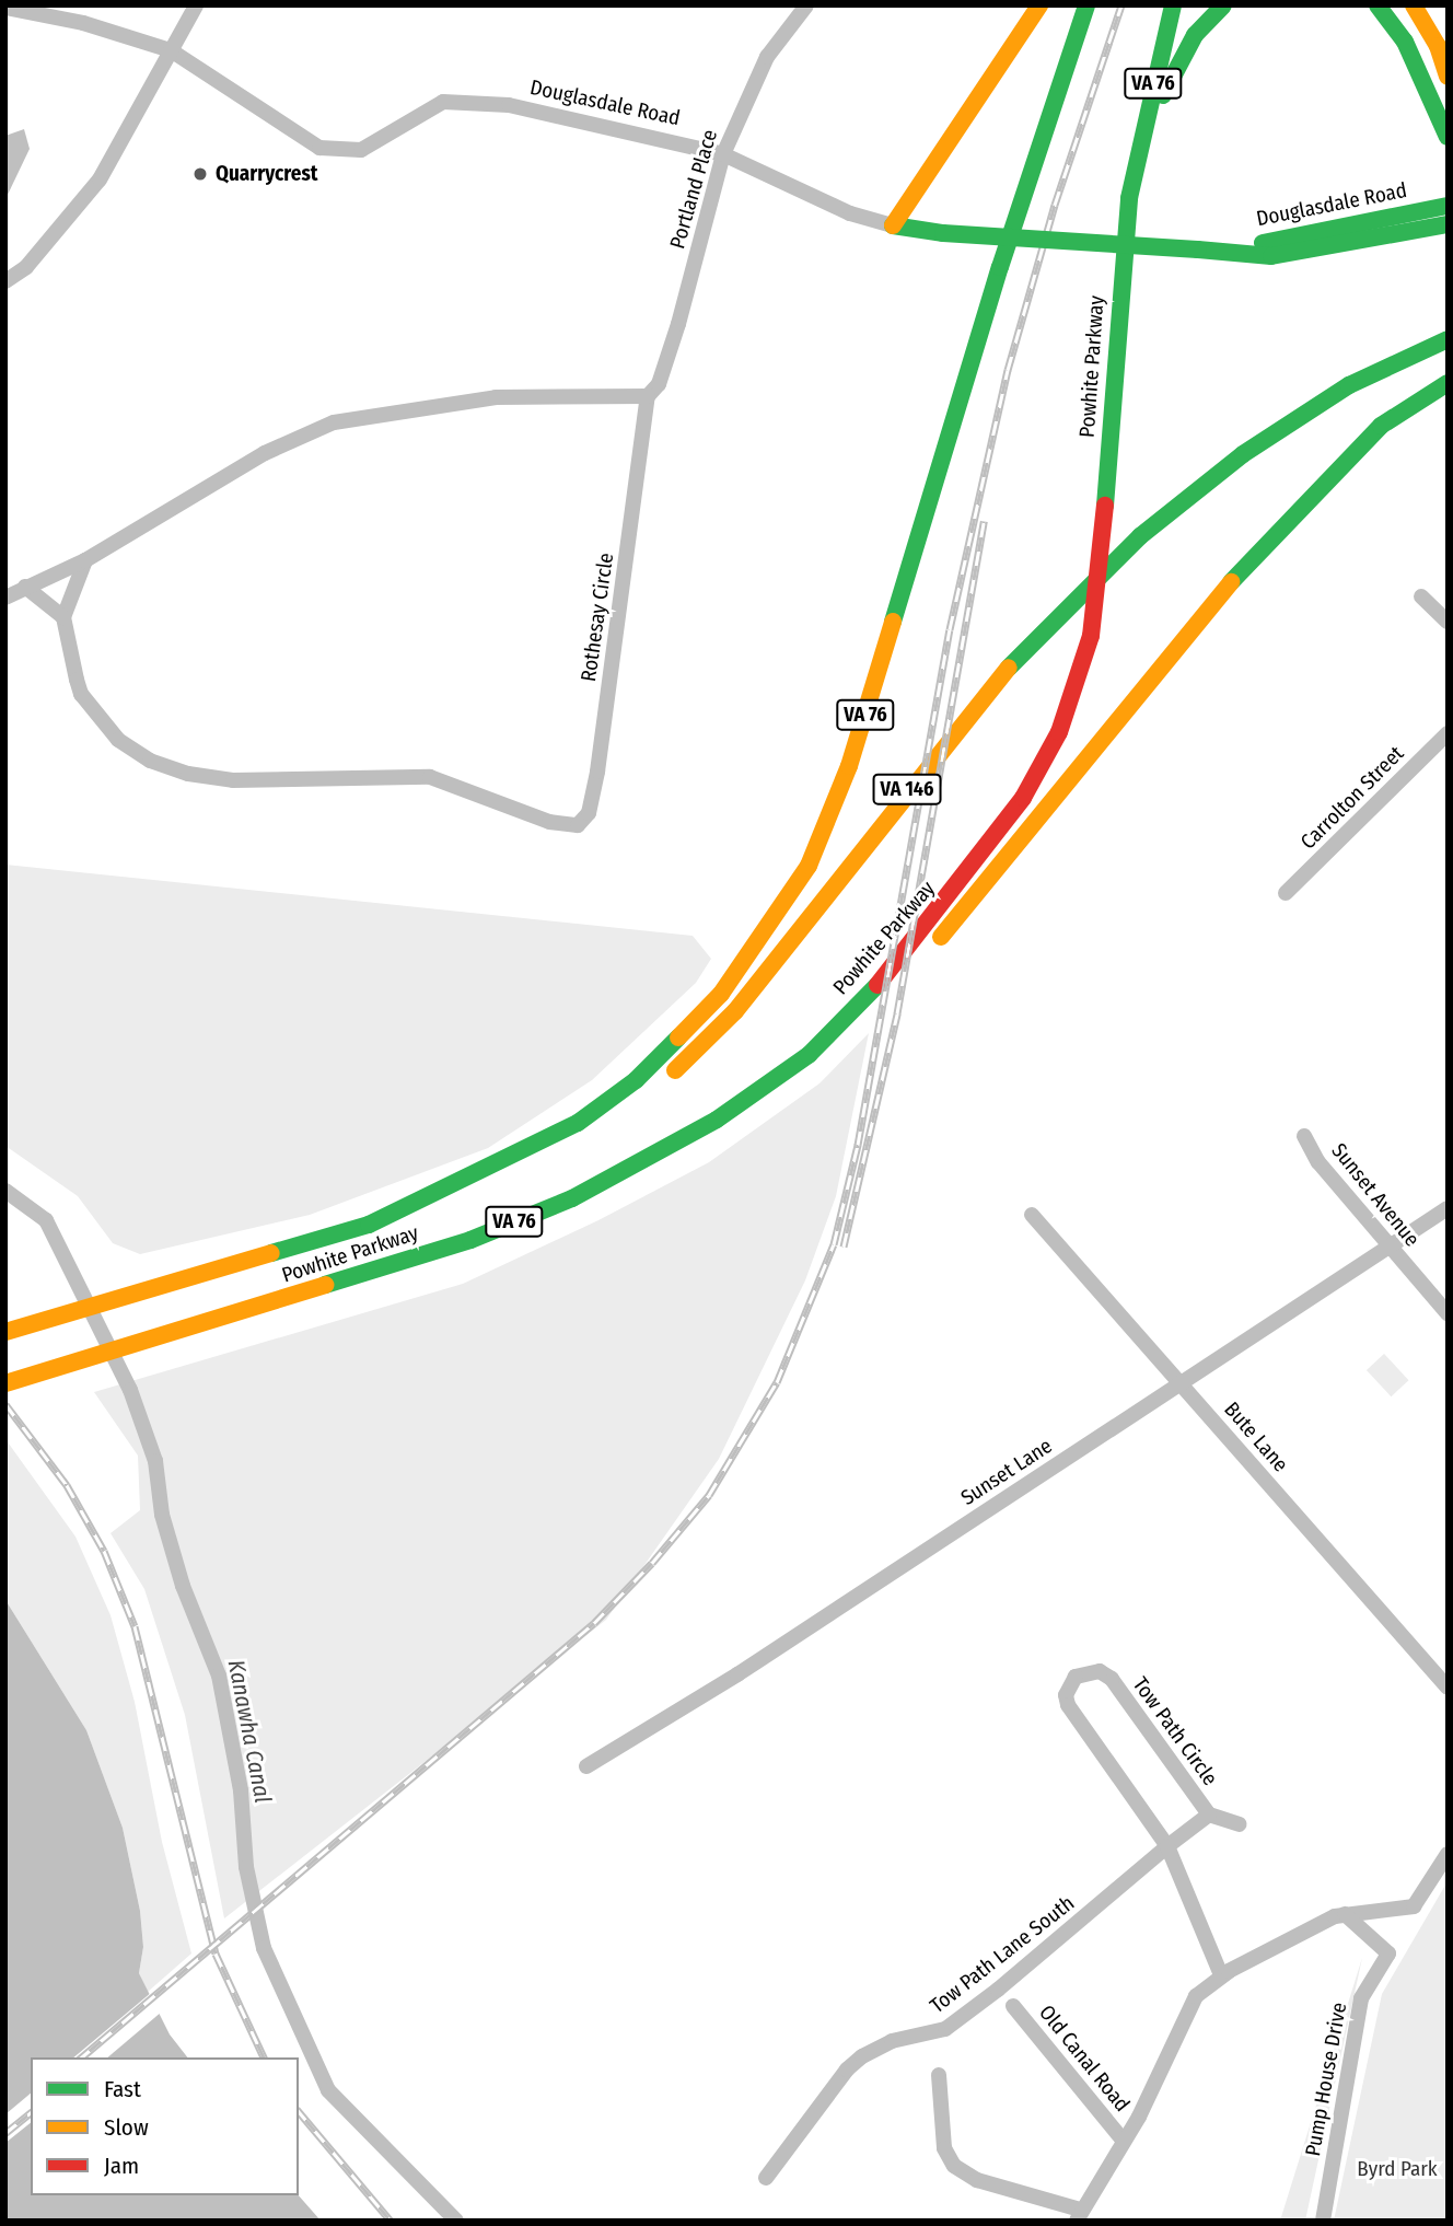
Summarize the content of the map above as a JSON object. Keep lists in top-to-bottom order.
{
  "streets": {
    "main road": [
      "VA 76",
      "Douglasdale Road",
      "Powhite Parkway",
      "VA 146"
    ],
    "street": [
      "Portland Place",
      "Rothesay Circle",
      "Carrolton Street",
      "Sunset Avenue",
      "Bute Lane",
      "Sunset Lane",
      "Tow Path Circle",
      "Tow Path Lane South",
      "Old Canal Road",
      "Pump House Drive"
    ]
  },
  "crossings": [
    ["Douglasdale Road", "Portland Place"],
    ["Portland Place", "Rothesay Circle"],
    ["Sunset Avenue", "Sunset Lane"],
    ["Bute Lane", "Sunset Lane"],
    ["Tow Path Circle", "Tow Path Lane South"]
  ],
  "water": ["Kanawha Canal"],
  "parks": ["Byrd Park"],
  "places": ["Quarrycrest"],
  "legend": ["Fast", "Slow", "Jam"]
}
